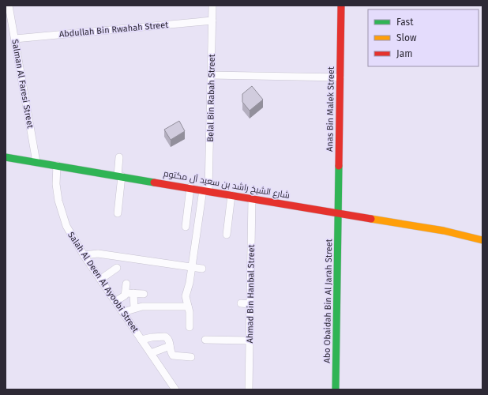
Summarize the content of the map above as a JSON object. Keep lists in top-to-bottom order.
{
  "streets": {
    "street": [
      "Abdullah Bin Rwahah Street",
      "Salman Al Faresi Street",
      "Belal Bin Rabah Street",
      "Anas Bin Malek Street",
      "شارع الشيخ راشد بن سعيد آل مكتوم",
      "Salah Al Deen Al Ayoobi Street",
      "Ahmad Bin Hanbal Street",
      "Abo Obaidah Bin Al Jarah Street"
    ]
  },
  "crossings": [
    ["Abdullah Bin Rwahah Street", "Salman Al Faresi Street"],
    ["Abdullah Bin Rwahah Street", "Belal Bin Rabah Street"],
    ["Salman Al Faresi Street", "شارع الشيخ راشد بن سعيد آل مكتوم"],
    ["Belal Bin Rabah Street", "شارع الشيخ راشد بن سعيد آل مكتوم"],
    ["Anas Bin Malek Street", "شارع الشيخ راشد بن سعيد آل مكتوم"],
    ["Anas Bin Malek Street", "Abo Obaidah Bin Al Jarah Street"],
    ["شارع الشيخ راشد بن سعيد آل مكتوم", "Salah Al Deen Al Ayoobi Street"],
    ["شارع الشيخ راشد بن سعيد آل مكتوم", "Ahmad Bin Hanbal Street"],
    ["شارع الشيخ راشد بن سعيد آل مكتوم", "Abo Obaidah Bin Al Jarah Street"]
  ],
  "legend": ["Fast", "Slow", "Jam"]
}
